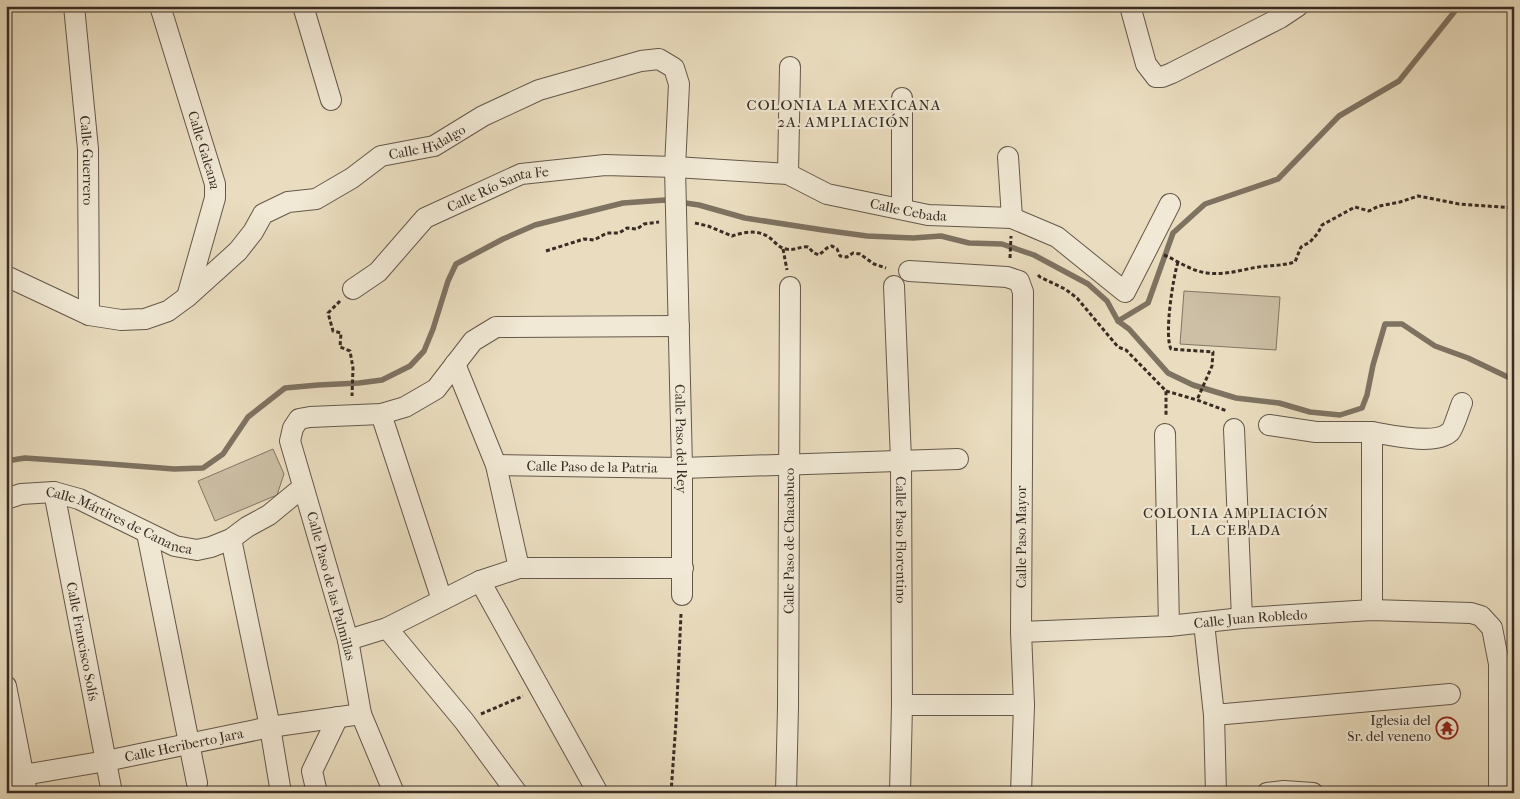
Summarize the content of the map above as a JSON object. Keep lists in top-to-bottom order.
{
  "streets": {
    "street": [
      "Calle Hidalgo",
      "Calle Galeana",
      "Calle Guerrero",
      "Calle Río Santa Fe",
      "Calle Cebada",
      "Calle Paso del Rey",
      "Calle Paso de la Patria",
      "Calle Mártires de Cananea",
      "Calle Paso Mayor",
      "Calle Paso Florentino",
      "Calle Paso de Chacabuco",
      "Calle Paso de las Palmillas",
      "Calle Juan Robledo",
      "Calle Francisco Solís",
      "Calle Heriberto Jara"
    ]
  },
  "crossings": [
    ["Calle Hidalgo", "Calle Galeana"],
    ["Calle Hidalgo", "Calle Guerrero"],
    ["Calle Hidalgo", "Calle Paso del Rey"],
    ["Calle Río Santa Fe", "Calle Cebada"],
    ["Calle Río Santa Fe", "Calle Paso del Rey"],
    ["Calle Cebada", "Calle Paso del Rey"],
    ["Calle Paso del Rey", "Calle Paso de la Patria"],
    ["Calle Paso de la Patria", "Calle Paso Florentino"],
    ["Calle Paso de la Patria", "Calle Paso de Chacabuco"],
    ["Calle Mártires de Cananea", "Calle Paso de las Palmillas"],
    ["Calle Mártires de Cananea", "Calle Francisco Solís"],
    ["Calle Paso Mayor", "Calle Juan Robledo"],
    ["Calle Paso de las Palmillas", "Calle Heriberto Jara"],
    ["Calle Francisco Solís", "Calle Heriberto Jara"]
  ],
  "districts": ["COLONIA LA MEXICANA 2A. AMPLIACIÓN", "COLONIA AMPLIACIÓN LA CEBADA"],
  "places": {
    "temple": ["Iglesia del Sr. del veneno"]
  }
}
